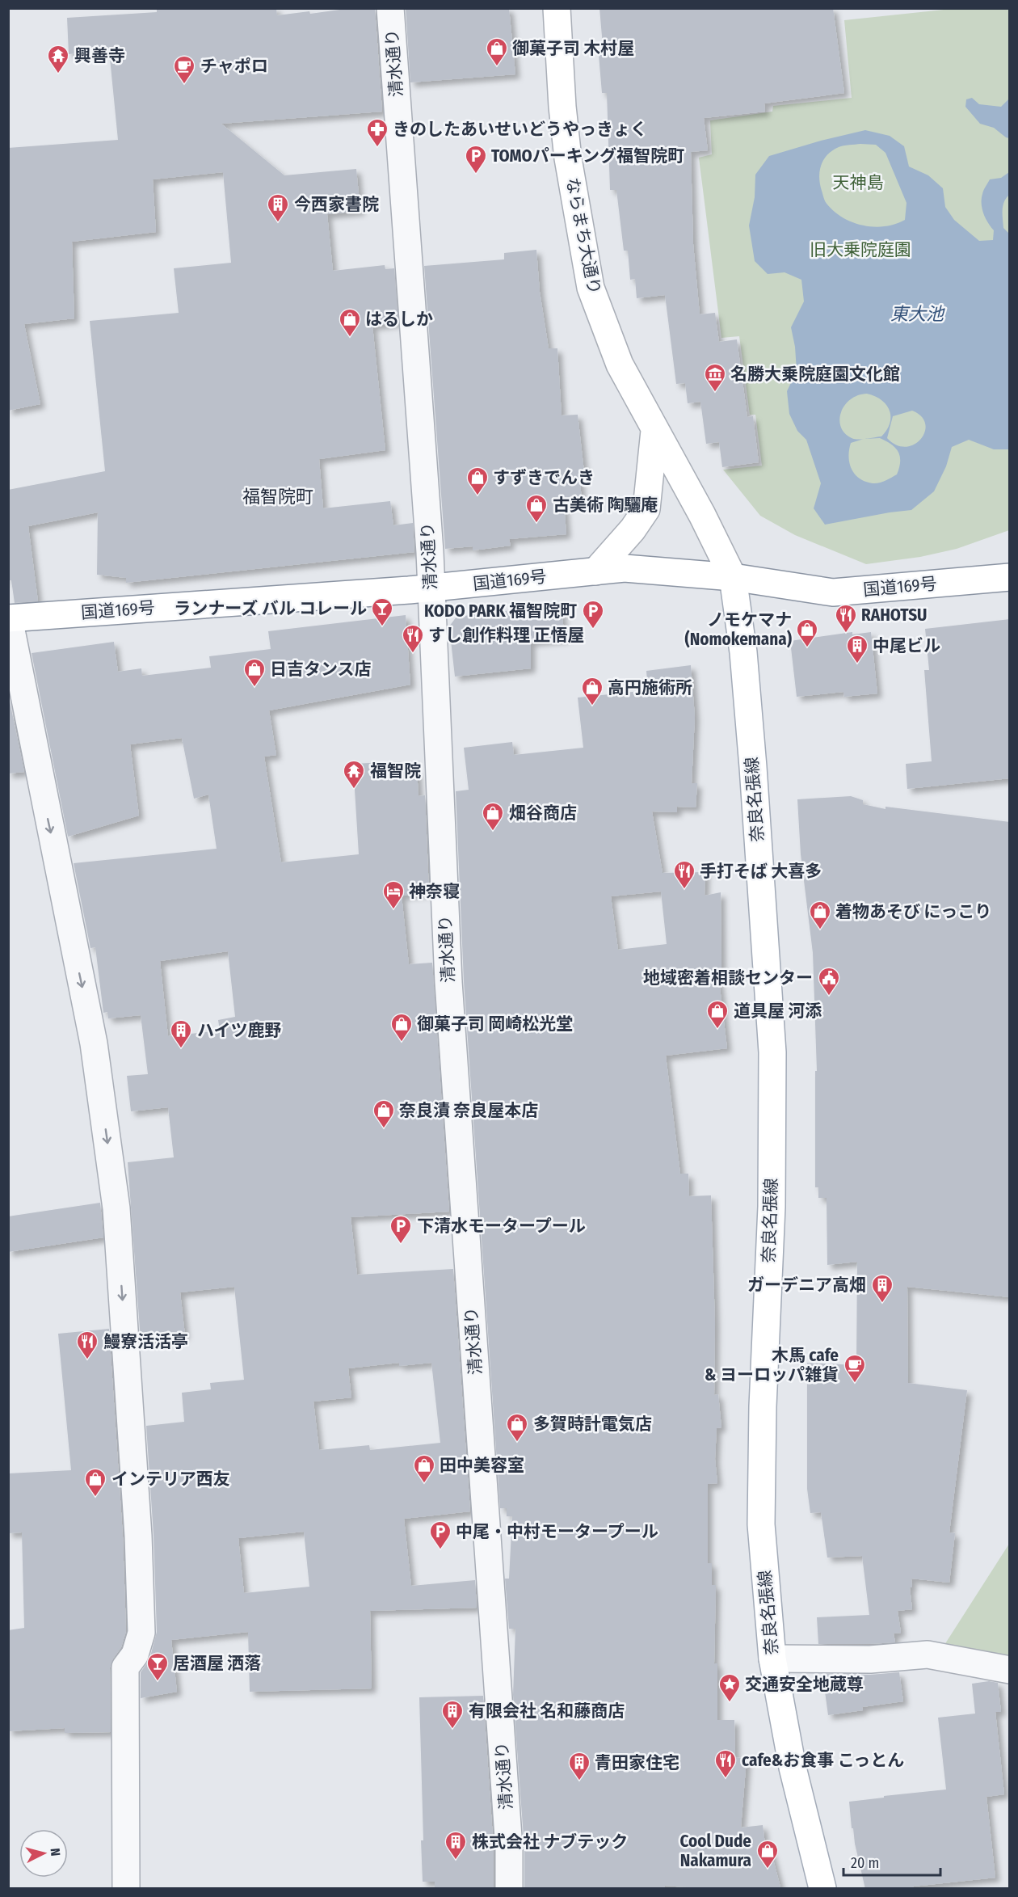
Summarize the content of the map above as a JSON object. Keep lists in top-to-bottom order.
{
  "streets": {
    "main road": ["ならまち大通り", "国道169号", "奈良名張線"],
    "street": ["清水通り"]
  },
  "crossings": [
    ["清水通り", "国道169号"],
    ["ならまち大通り", "国道169号"],
    ["ならまち大通り", "奈良名張線"],
    ["国道169号", "奈良名張線"]
  ],
  "districts": ["福智院町"],
  "water": ["東大池"],
  "parks": ["天神島", "旧大乗院庭園"],
  "places": {
    "shop": [
      "御菓子司 木村屋",
      "はるしか",
      "すずきでんき",
      "古美術 陶驪庵",
      "ノモケマナ (Nomokemana)",
      "日吉タンス店",
      "高円施術所",
      "畑谷商店",
      "着物あそび にっこり",
      "道具屋 河添",
      "御菓子司 岡崎松光堂",
      "奈良漬 奈良屋本店",
      "多賀時計電気店",
      "田中美容室",
      "インテリア西友",
      "Cool Dude Nakamura"
    ],
    "temple": ["興善寺", "福智院"],
    "cafe": ["チャポロ", "木馬 cafe & ヨーロッパ雑貨"],
    "pharmacy": ["きのしたあいせいどうやっきょく"],
    "parking": [
      "TOMOパーキング福智院町",
      "KODO PARK 福智院町",
      "下清水モータープール",
      "中尾・中村モータープール"
    ],
    "building": [
      "今西家書院",
      "中尾ビル",
      "ハイツ鹿野",
      "ガーデニア高畑",
      "有限会社 名和藤商店",
      "青田家住宅",
      "株式会社 ナブテック"
    ],
    "museum": ["名勝大乗院庭園文化館"],
    "bar": ["ランナーズ バル コレール", "居酒屋 洒落"],
    "restaurant": [
      "RAHOTSU",
      "すし創作料理 正悟屋",
      "手打そば 大喜多",
      "鰻寮活活亭",
      "cafe&お食事 こっとん"
    ],
    "hotel": ["神奈寝"],
    "public building": ["地域密着相談センター"],
    "place": ["交通安全地蔵尊"]
  },
  "scale_bar": "20 m",
  "north": "right"
}
